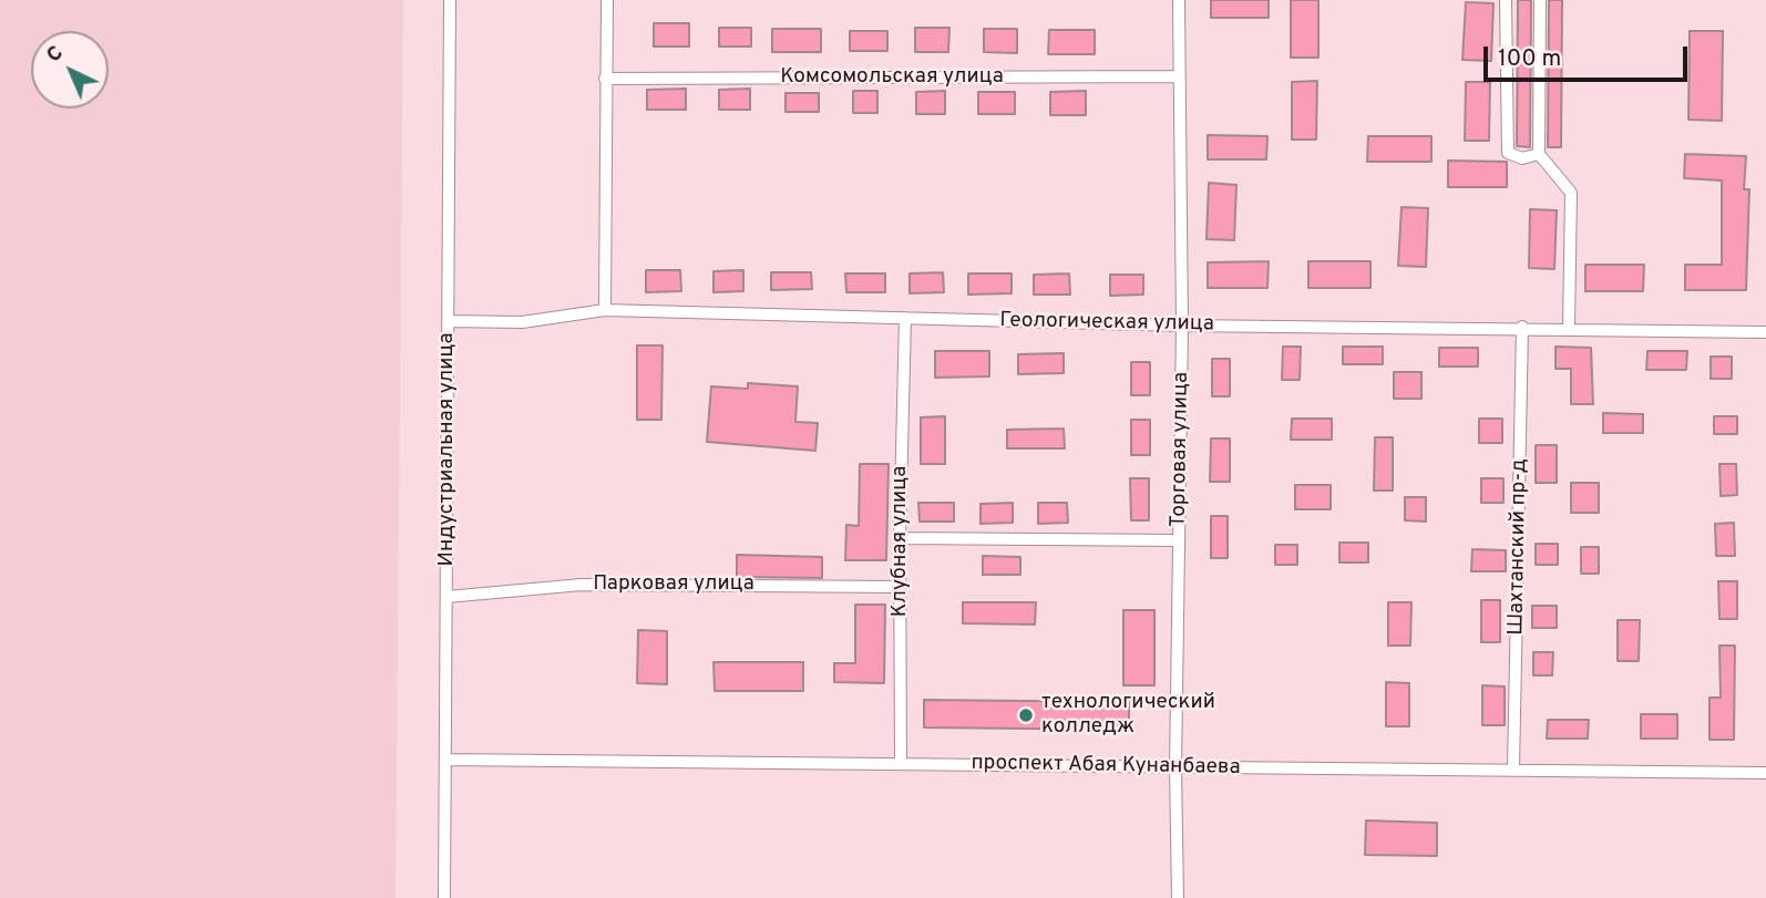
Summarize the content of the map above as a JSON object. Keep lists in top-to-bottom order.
{
  "streets": {
    "street": [
      "Комсомольская улица",
      "Геологическая улица",
      "Индустриальная улица",
      "Торговая улица",
      "Клубная улица",
      "Шахтанский пр-д",
      "Парковая улица",
      "проспект Абая Кунанбаева"
    ]
  },
  "crossings": [
    ["Комсомольская улица", "Торговая улица"],
    ["Геологическая улица", "Индустриальная улица"],
    ["Геологическая улица", "Торговая улица"],
    ["Геологическая улица", "Клубная улица"],
    ["Геологическая улица", "Шахтанский пр-д"],
    ["Индустриальная улица", "Парковая улица"],
    ["Индустриальная улица", "проспект Абая Кунанбаева"],
    ["Торговая улица", "проспект Абая Кунанбаева"],
    ["Клубная улица", "Парковая улица"],
    ["Клубная улица", "проспект Абая Кунанбаева"],
    ["Шахтанский пр-д", "проспект Абая Кунанбаева"]
  ],
  "places": ["технологический колледж"],
  "scale_bar": "100 m",
  "north": "top left"
}
